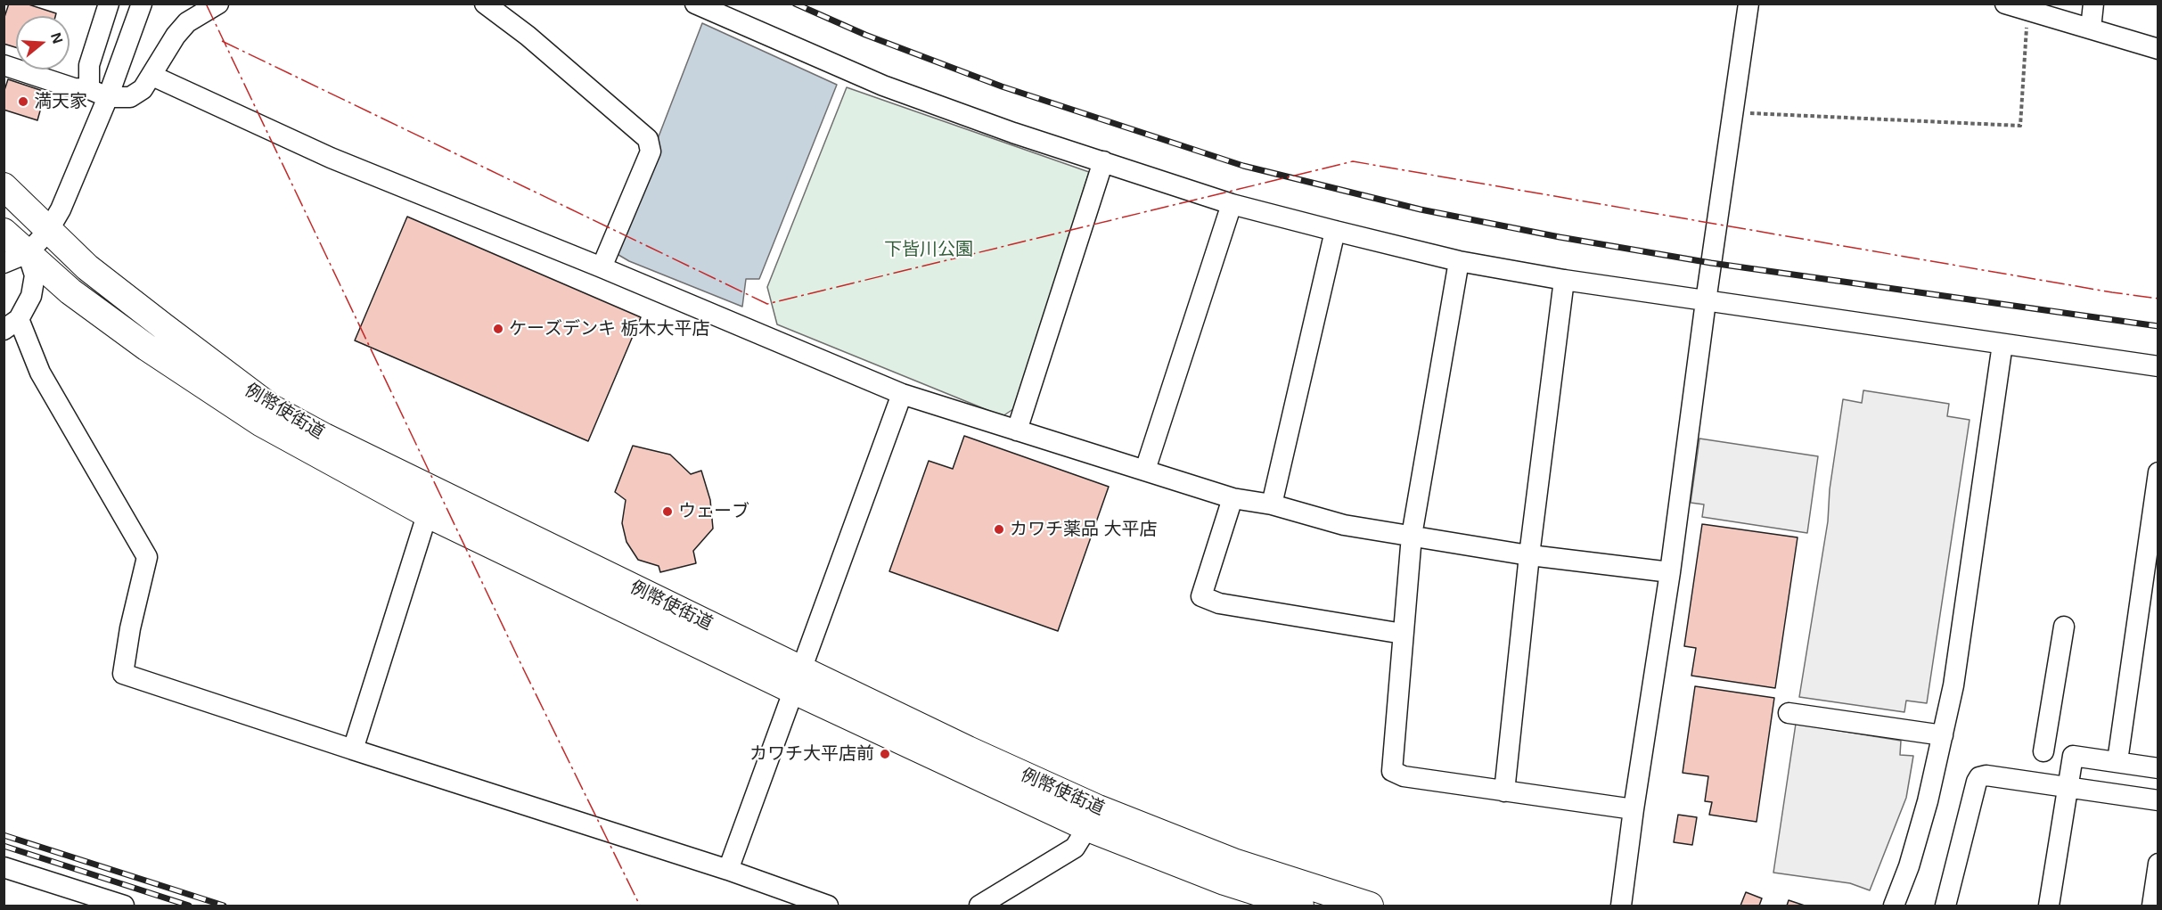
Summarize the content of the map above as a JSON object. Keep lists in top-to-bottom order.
{
  "streets": {
    "main road": ["例幣使街道"]
  },
  "parks": ["下皆川公園"],
  "places": [
    "満天家",
    "ケーズデンキ 栃木大平店",
    "ウェーブ",
    "カワチ薬品 大平店",
    "カワチ大平店前"
  ],
  "north": "right"
}
